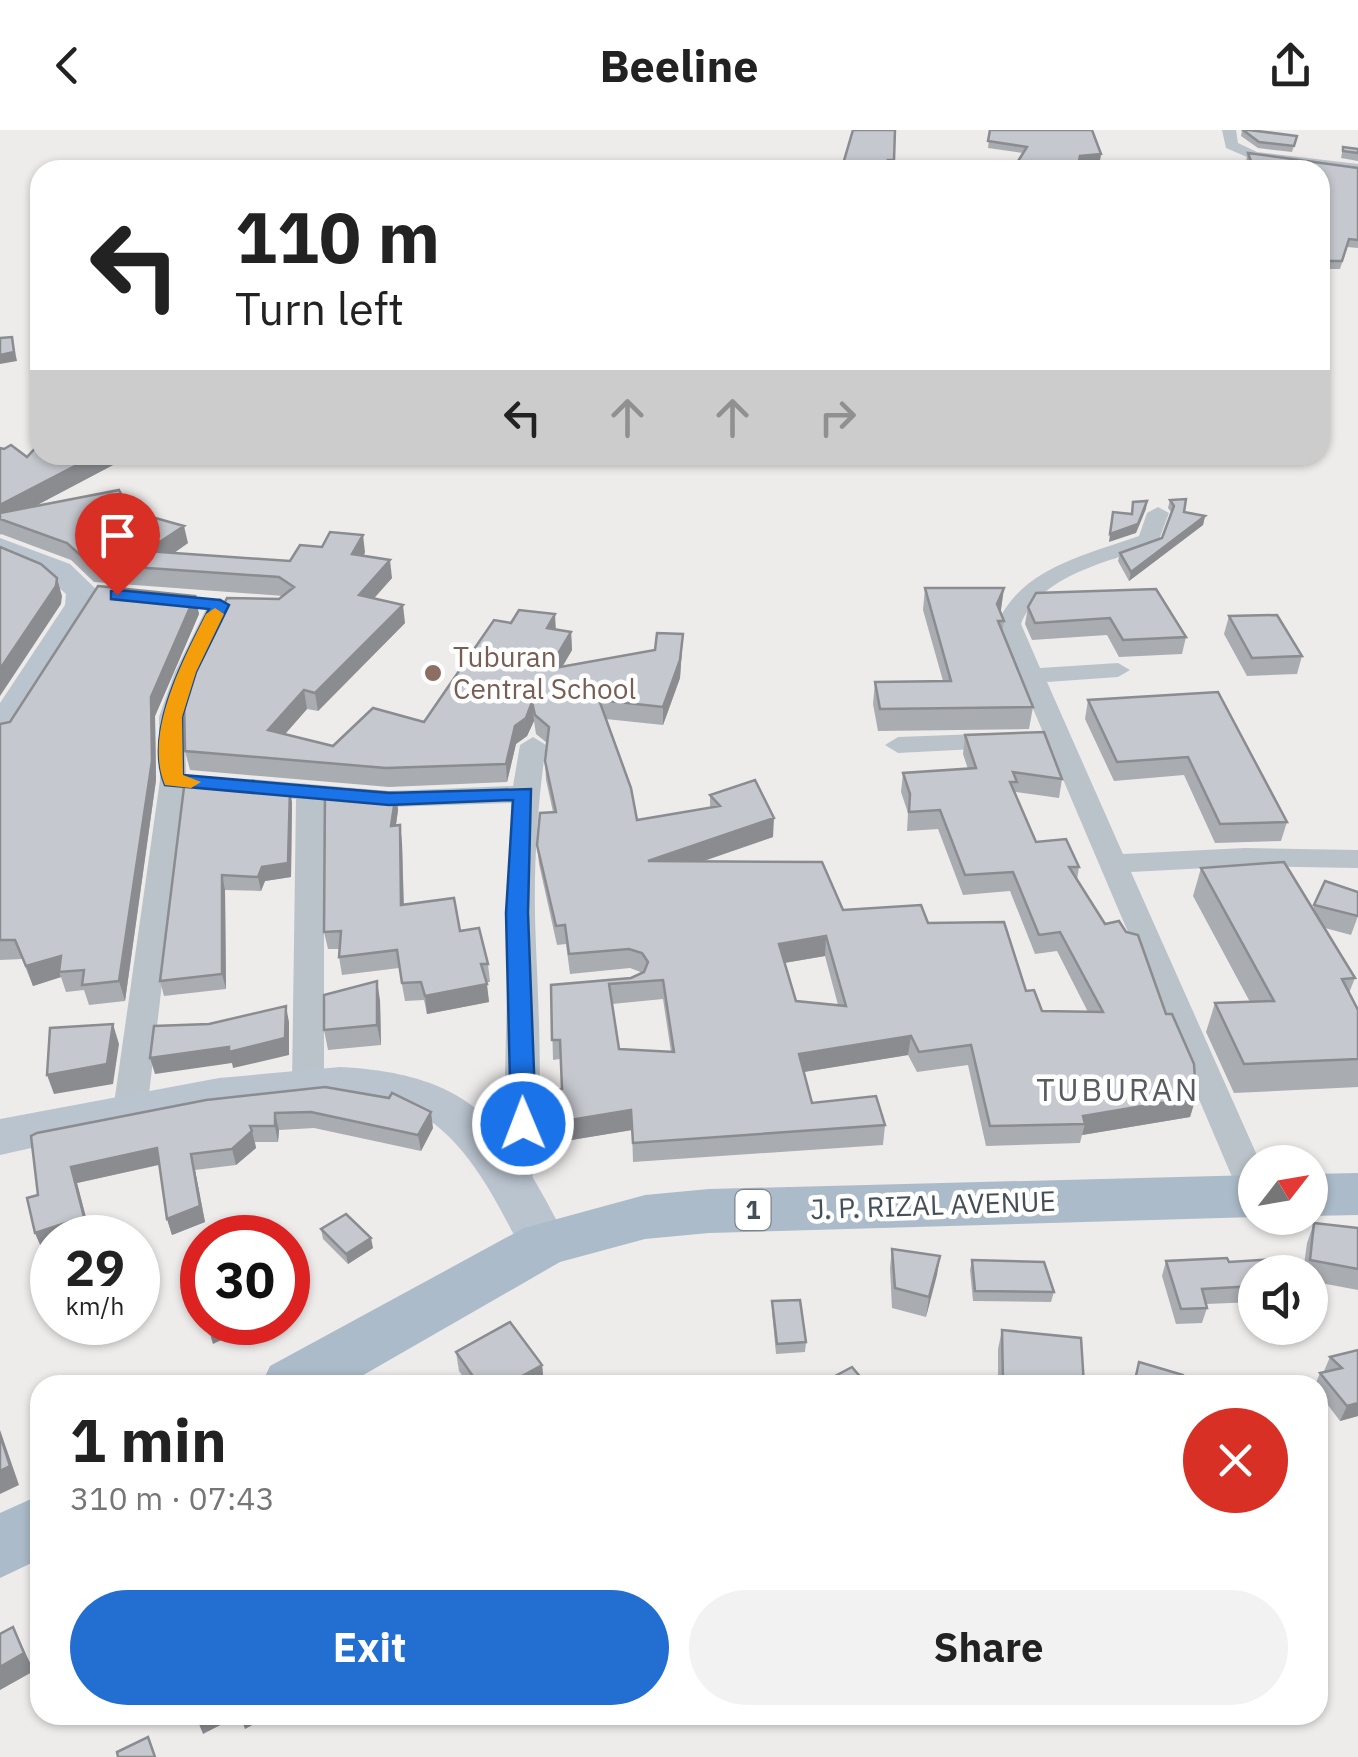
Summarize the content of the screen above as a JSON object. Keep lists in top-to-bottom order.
{
  "streets": {
    "main road": ["J. P. RIZAL AVENUE", "1"]
  },
  "districts": ["TUBURAN"],
  "places": ["Tuburan Central School"],
  "north": "top right",
  "page": {
    "header": "Beeline",
    "turn": ["110 m", "Turn left"],
    "speed": "29 km/h",
    "limit": "30",
    "heading": ["1 min", "310 m · 07:43"],
    "buttons": ["Exit", "Share"]
  }
}
